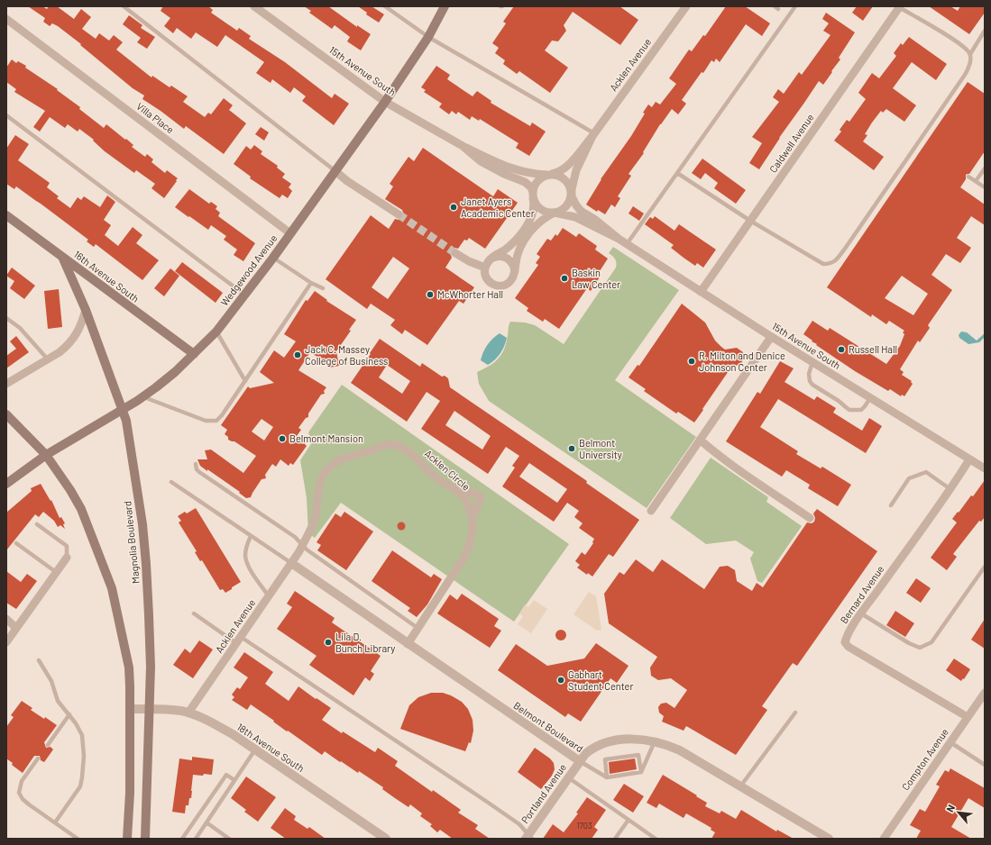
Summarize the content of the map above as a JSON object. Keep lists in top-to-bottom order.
{
  "streets": {
    "main road": ["Wedgewood Avenue", "16th Avenue South", "Magnolia Boulevard"],
    "street": [
      "Acklen Avenue",
      "15th Avenue South",
      "Villa Place",
      "Caldwell Avenue",
      "Acklen Circle",
      "Bernard Avenue",
      "Belmont Boulevard",
      "18th Avenue South",
      "Compton Avenue",
      "Portland Avenue"
    ]
  },
  "crossings": [
    ["Acklen Avenue", "15th Avenue South"],
    ["Acklen Avenue", "Acklen Circle"],
    ["Acklen Avenue", "Belmont Boulevard"],
    ["Acklen Avenue", "18th Avenue South"],
    ["15th Avenue South", "Caldwell Avenue"],
    ["15th Avenue South", "Wedgewood Avenue"],
    ["15th Avenue South", "Bernard Avenue"],
    ["Villa Place", "Wedgewood Avenue"],
    ["Wedgewood Avenue", "16th Avenue South"],
    ["Wedgewood Avenue", "Magnolia Boulevard"],
    ["16th Avenue South", "Magnolia Boulevard"],
    ["Acklen Circle", "Belmont Boulevard"],
    ["Magnolia Boulevard", "18th Avenue South"],
    ["Bernard Avenue", "Compton Avenue"],
    ["Belmont Boulevard", "Portland Avenue"]
  ],
  "places": [
    "Janet Ayers Academic Center",
    "Baskin Law Center",
    "McWhorter Hall",
    "Russell Hall",
    "Jack C. Massey College of Business",
    "R. Milton and Denice Johnson Center",
    "Belmont Mansion",
    "Belmont University",
    "Lila D. Bunch Library",
    "Gabhart Student Center"
  ],
  "house_numbers": ["1703"],
  "north": "top left"
}
